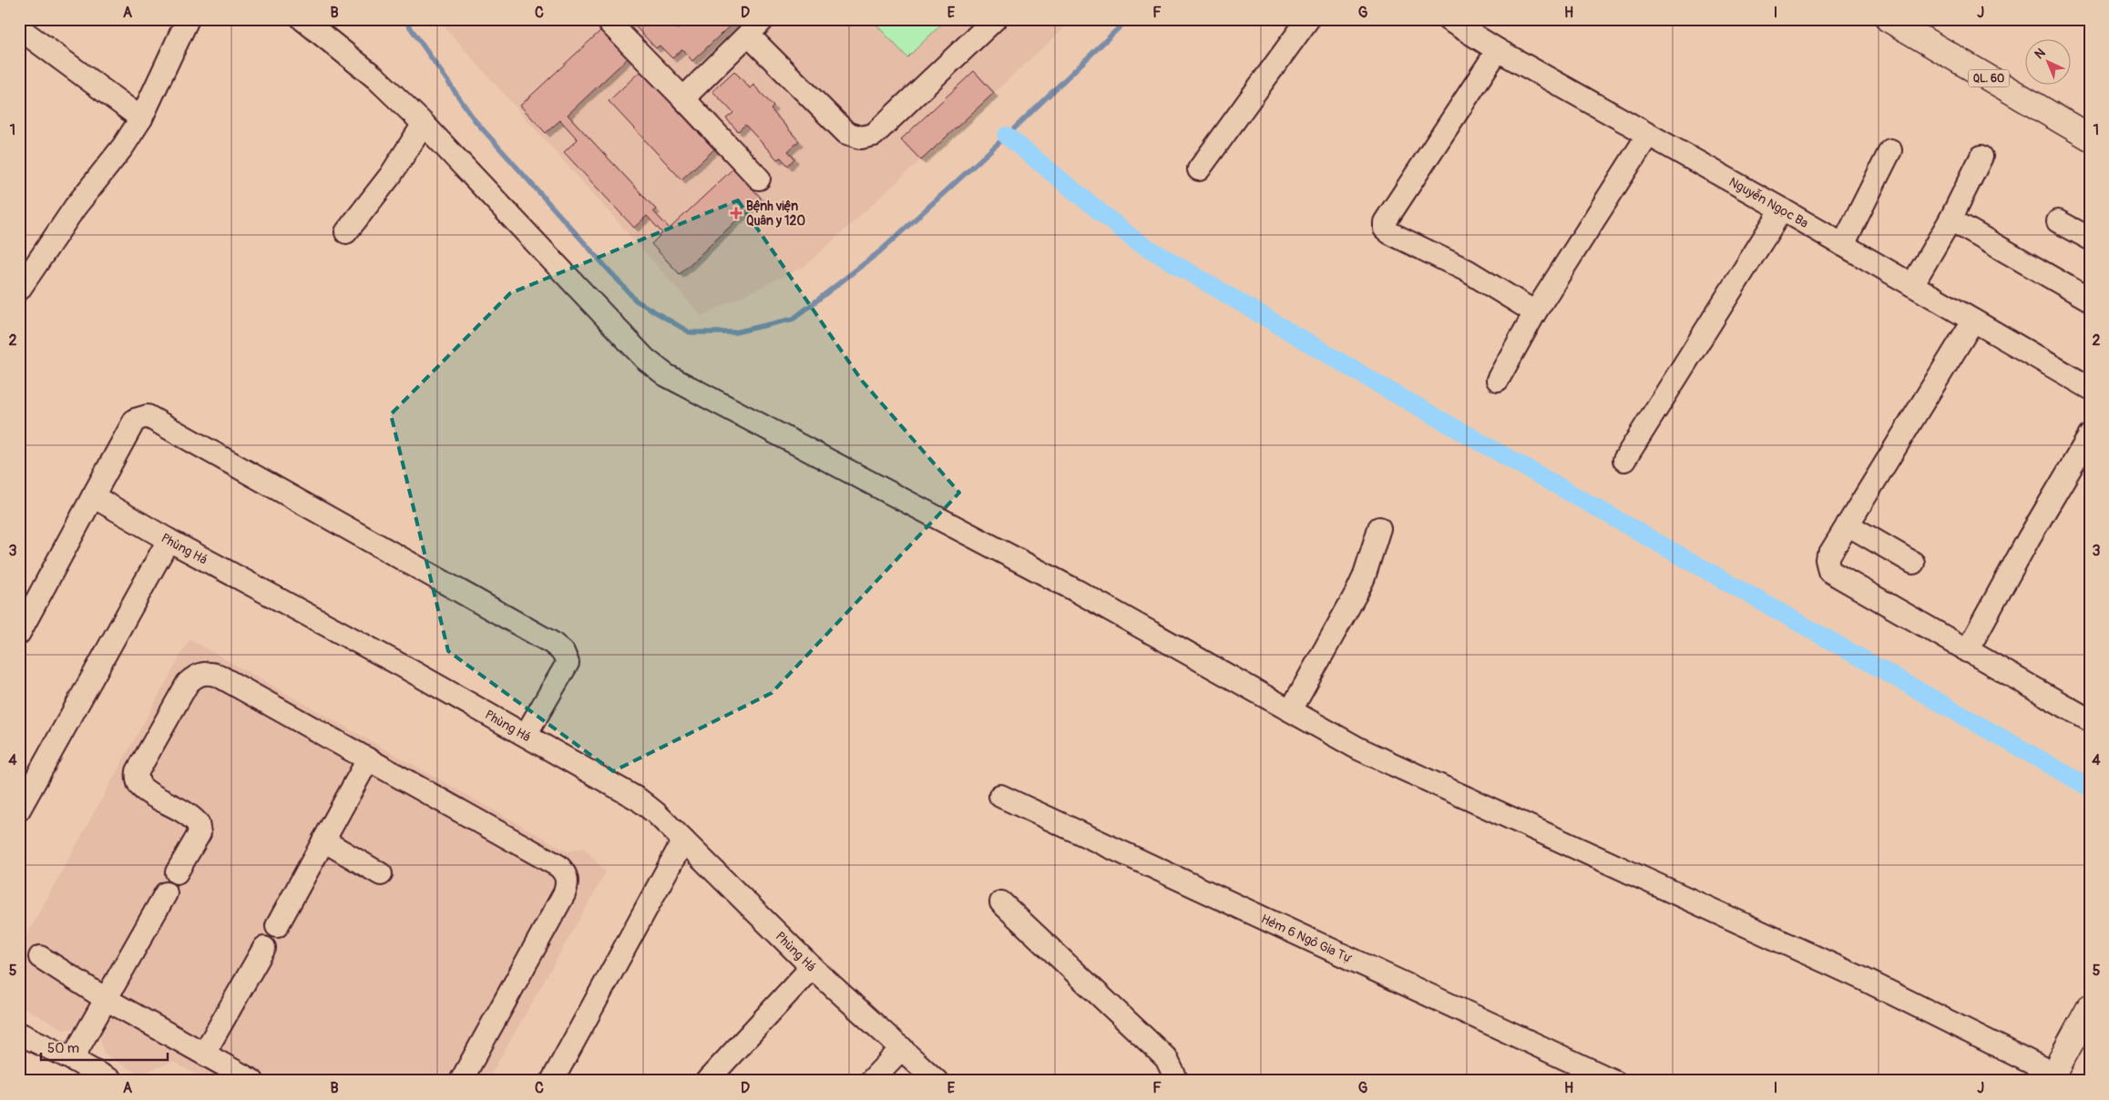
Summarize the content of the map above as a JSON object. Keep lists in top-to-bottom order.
{
  "streets": {
    "main road": ["QL. 60"],
    "street": ["Nguyễn Ngọc Ba", "Phùng Há", "Hẻm 6 Ngô Gia Tự"]
  },
  "places": {
    "health": ["Bệnh viện Quân y 120"]
  },
  "scale_bar": "50 m",
  "north": "top left",
  "grid": {
    "columns": [
      "A",
      "B",
      "C",
      "D",
      "E",
      "F",
      "G",
      "H",
      "I",
      "J"
    ],
    "rows": [
      "1",
      "2",
      "3",
      "4",
      "5"
    ]
  }
}
